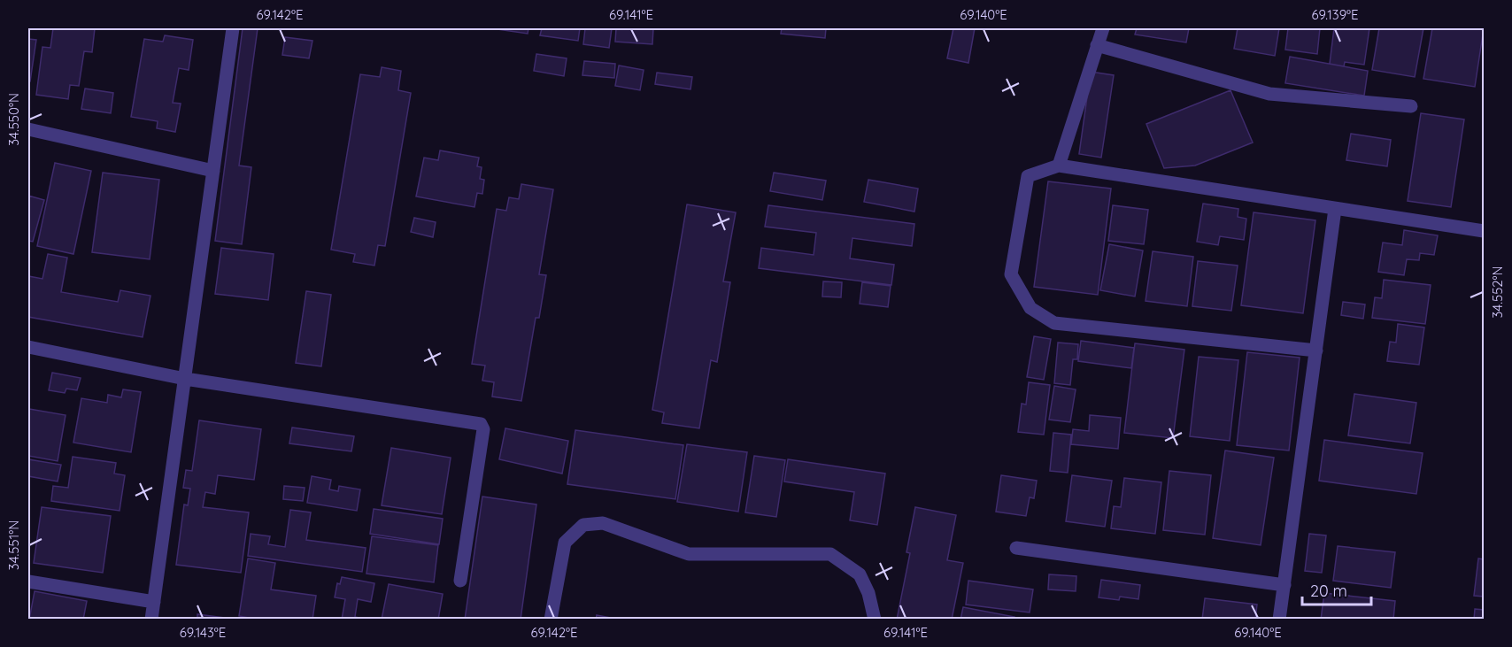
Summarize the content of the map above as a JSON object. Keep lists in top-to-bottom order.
{
  "scale_bar": "20 m",
  "coordinates": [
    "69.142°E",
    "69.141°E",
    "69.140°E",
    "69.139°E",
    "34.550°N",
    "34.552°N",
    "34.551°N",
    "69.143°E"
  ]
}
